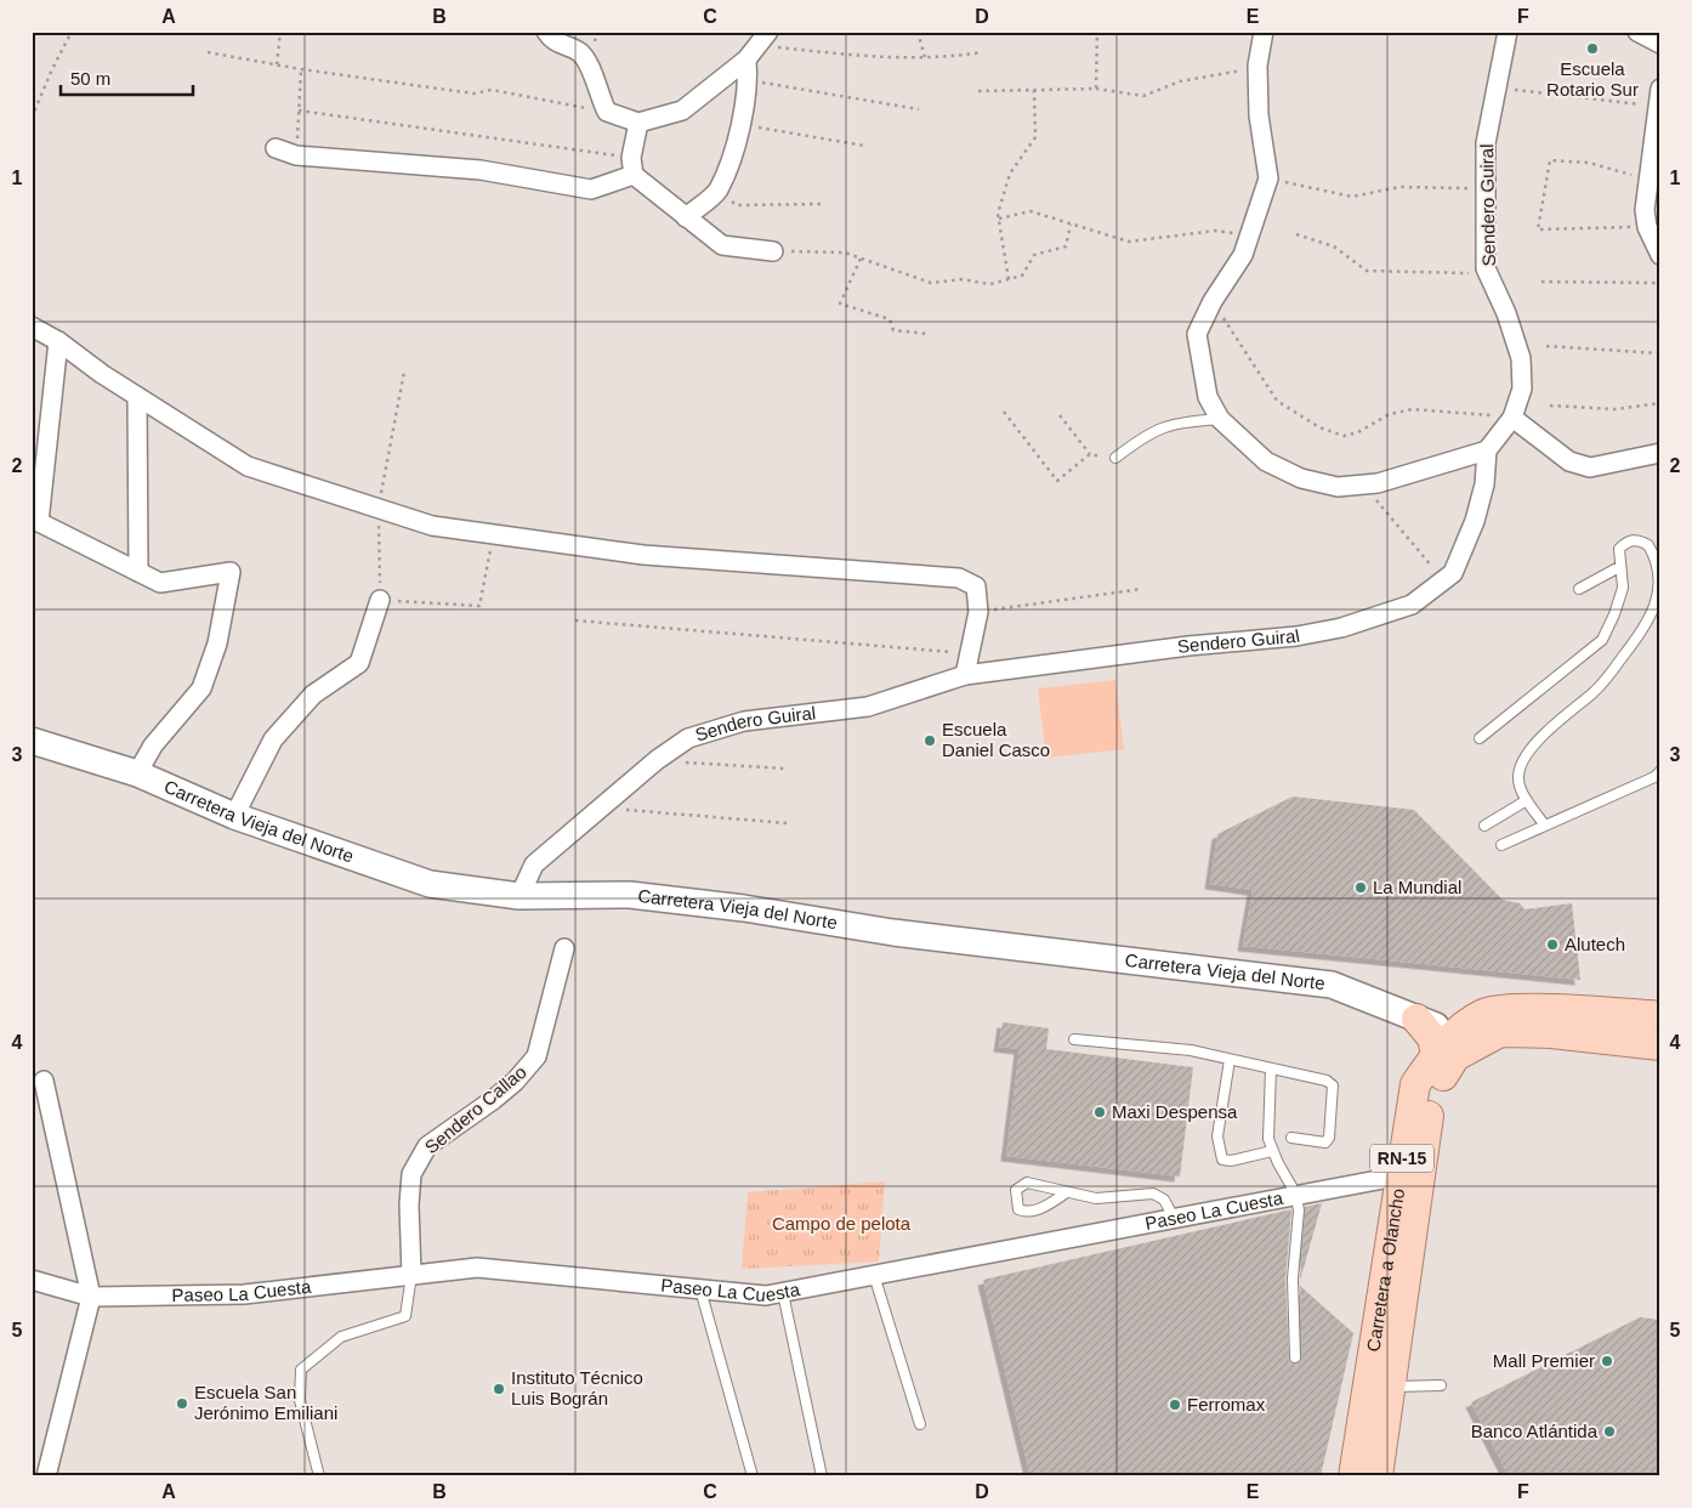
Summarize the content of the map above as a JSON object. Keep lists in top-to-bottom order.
{
  "streets": {
    "main road": ["RN-15", "Carretera a Olancho"],
    "street": [
      "Sendero Guiral",
      "Carretera Vieja del Norte",
      "Sendero Callao",
      "Paseo La Cuesta"
    ]
  },
  "crossings": [
    ["Sendero Guiral", "Carretera Vieja del Norte"],
    ["Carretera Vieja del Norte", "Carretera a Olancho"],
    ["Sendero Callao", "Paseo La Cuesta"],
    ["Paseo La Cuesta", "Carretera a Olancho"]
  ],
  "parks": ["Campo de pelota"],
  "places": [
    "Escuela Rotario Sur",
    "Escuela Daniel Casco",
    "La Mundial",
    "Alutech",
    "Maxi Despensa",
    "Mall Premier",
    "Instituto Técnico Luis Bográn",
    "Escuela San Jerónimo Emiliani",
    "Ferromax",
    "Banco Atlántida"
  ],
  "scale_bar": "50 m",
  "grid": {
    "columns": [
      "A",
      "B",
      "C",
      "D",
      "E",
      "F"
    ],
    "rows": [
      "1",
      "2",
      "3",
      "4",
      "5"
    ]
  }
}
